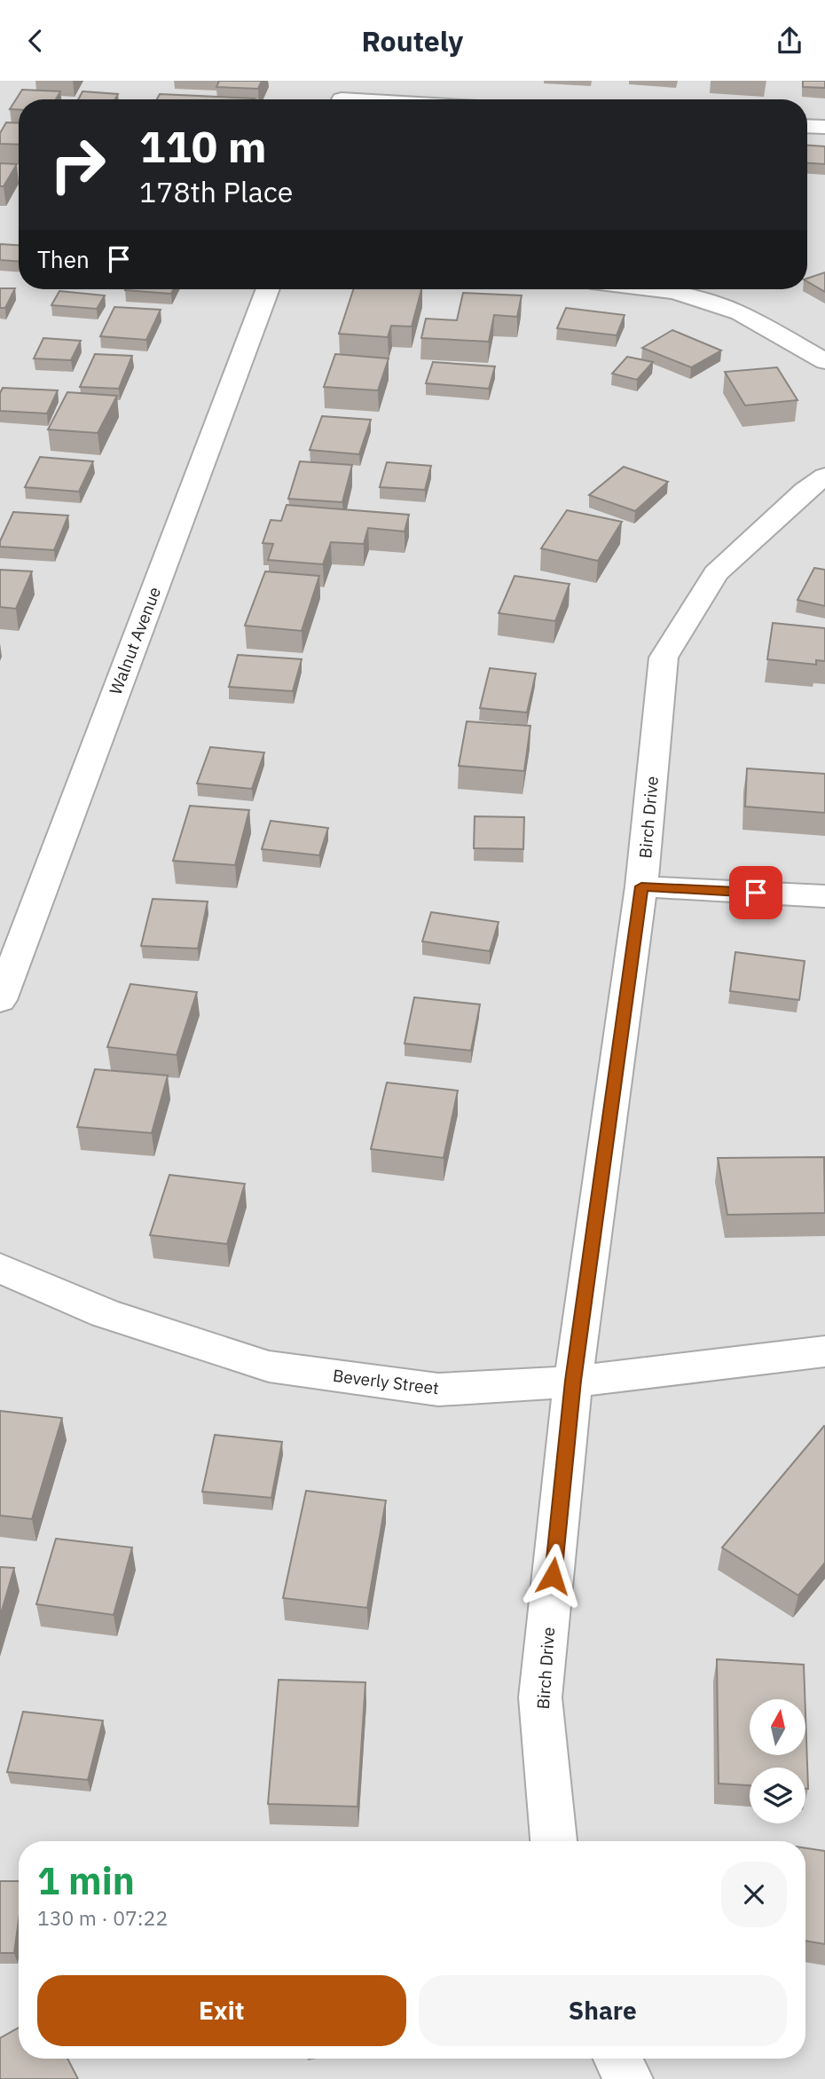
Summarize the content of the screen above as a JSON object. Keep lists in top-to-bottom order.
{
  "streets": {
    "street": ["Walnut Avenue", "Birch Drive", "Beverly Street"]
  },
  "crossings": [
    ["Birch Drive", "Beverly Street"]
  ],
  "north": "top",
  "page": {
    "header": "Routely",
    "turn": ["110 m", "178th Place"],
    "then": "Then",
    "heading": ["1 min", "130 m · 07:22"],
    "buttons": ["Exit", "Share"]
  }
}
